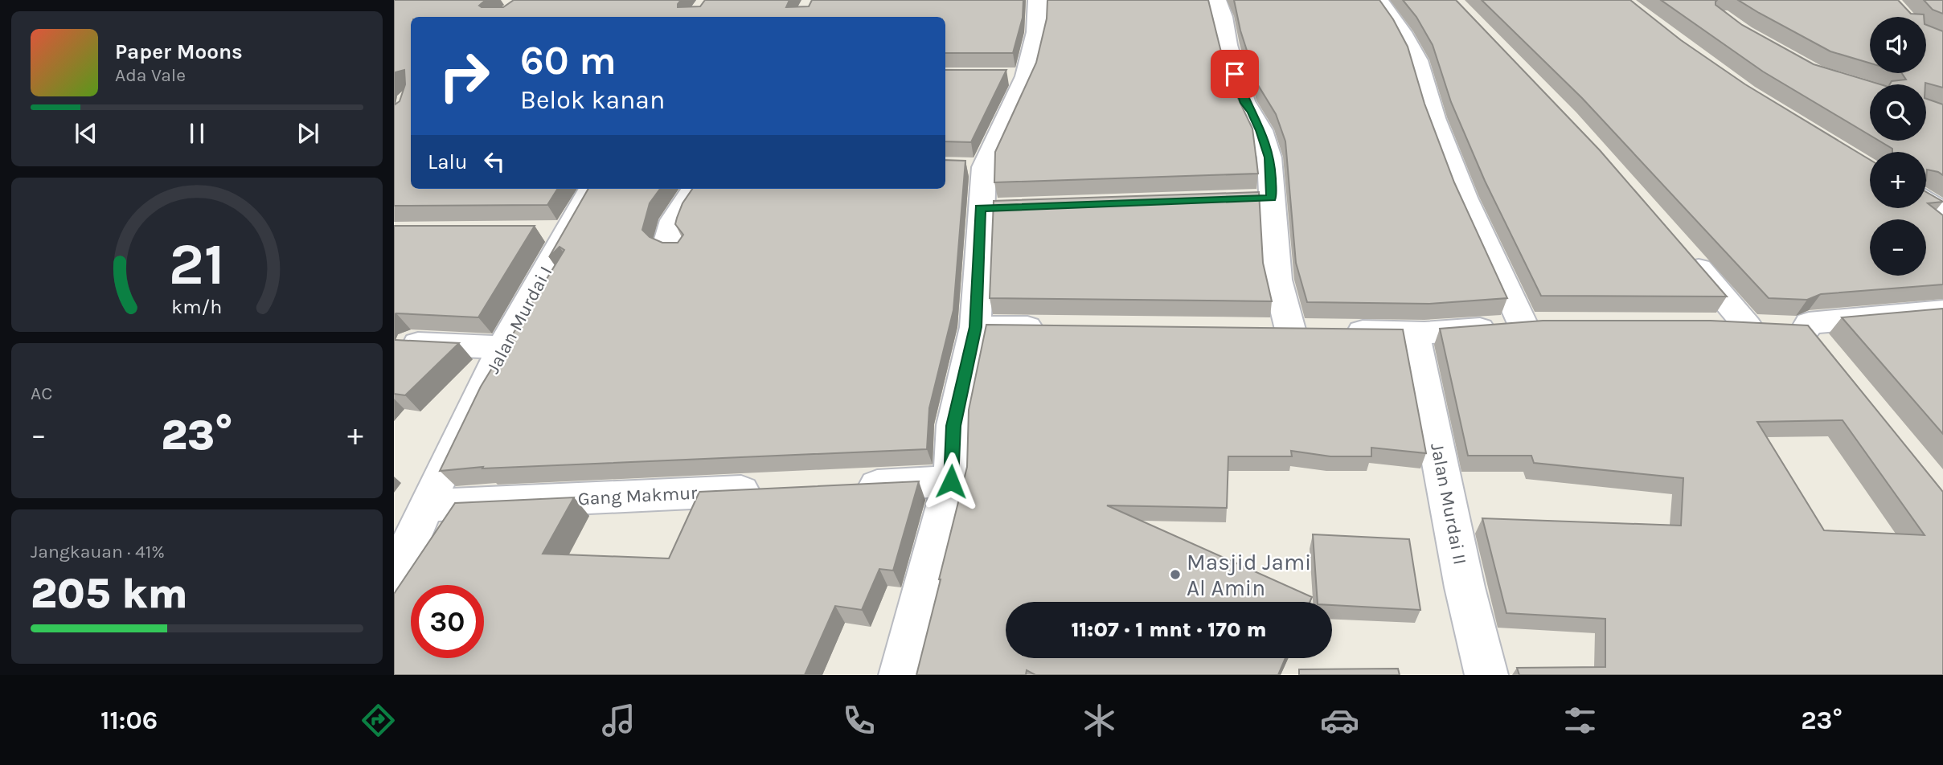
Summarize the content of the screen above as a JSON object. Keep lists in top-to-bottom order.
{
  "streets": {
    "street": ["Jalan Murdai I", "Gang Makmur", "Jalan Murdai II"]
  },
  "crossings": [
    ["Jalan Murdai I", "Gang Makmur"]
  ],
  "places": ["Masjid Jami Al Amin"],
  "page": {
    "map_buttons": ["+", "−"],
    "turn": ["60 m", "Belok kanan"],
    "song": ["Paper Moons", "Ada Vale"],
    "then": "Lalu",
    "tile": [
      "AC",
      ["Jangkauan · 41%", "205 km"]
    ],
    "heat": ["−", "23°", "+"],
    "limit": "30",
    "trip": "11:07 · 1 mnt · 170 m",
    "tabs": ["11:06", "23°"],
    "gauge": ["21", "km/h"]
  }
}
